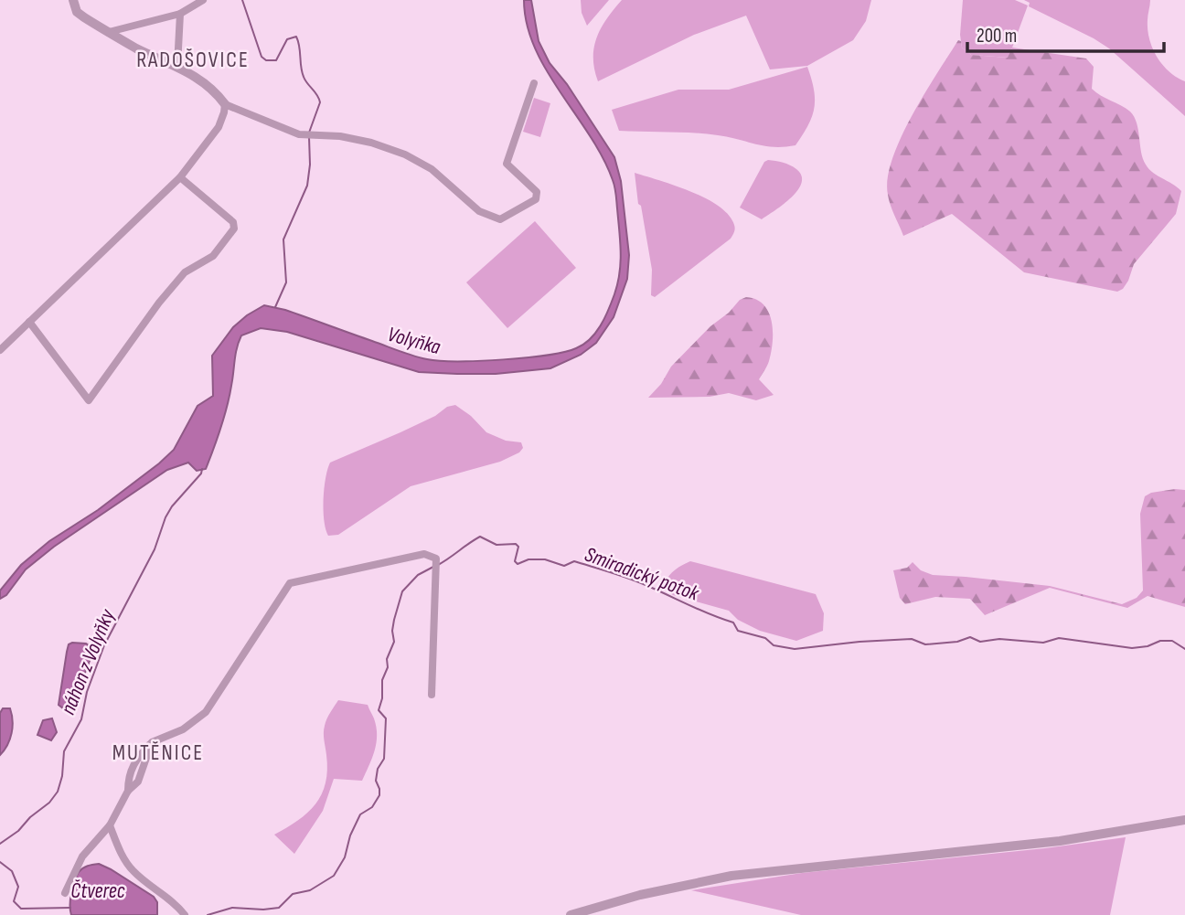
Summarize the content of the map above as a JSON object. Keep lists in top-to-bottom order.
{
  "districts": ["RADOŠOVICE", "MUTĚNICE"],
  "water": [
    "Volyňka",
    "Smiradický potok",
    "náhon z Volyňky",
    "Čtverec"
  ],
  "scale_bar": "200 m"
}
